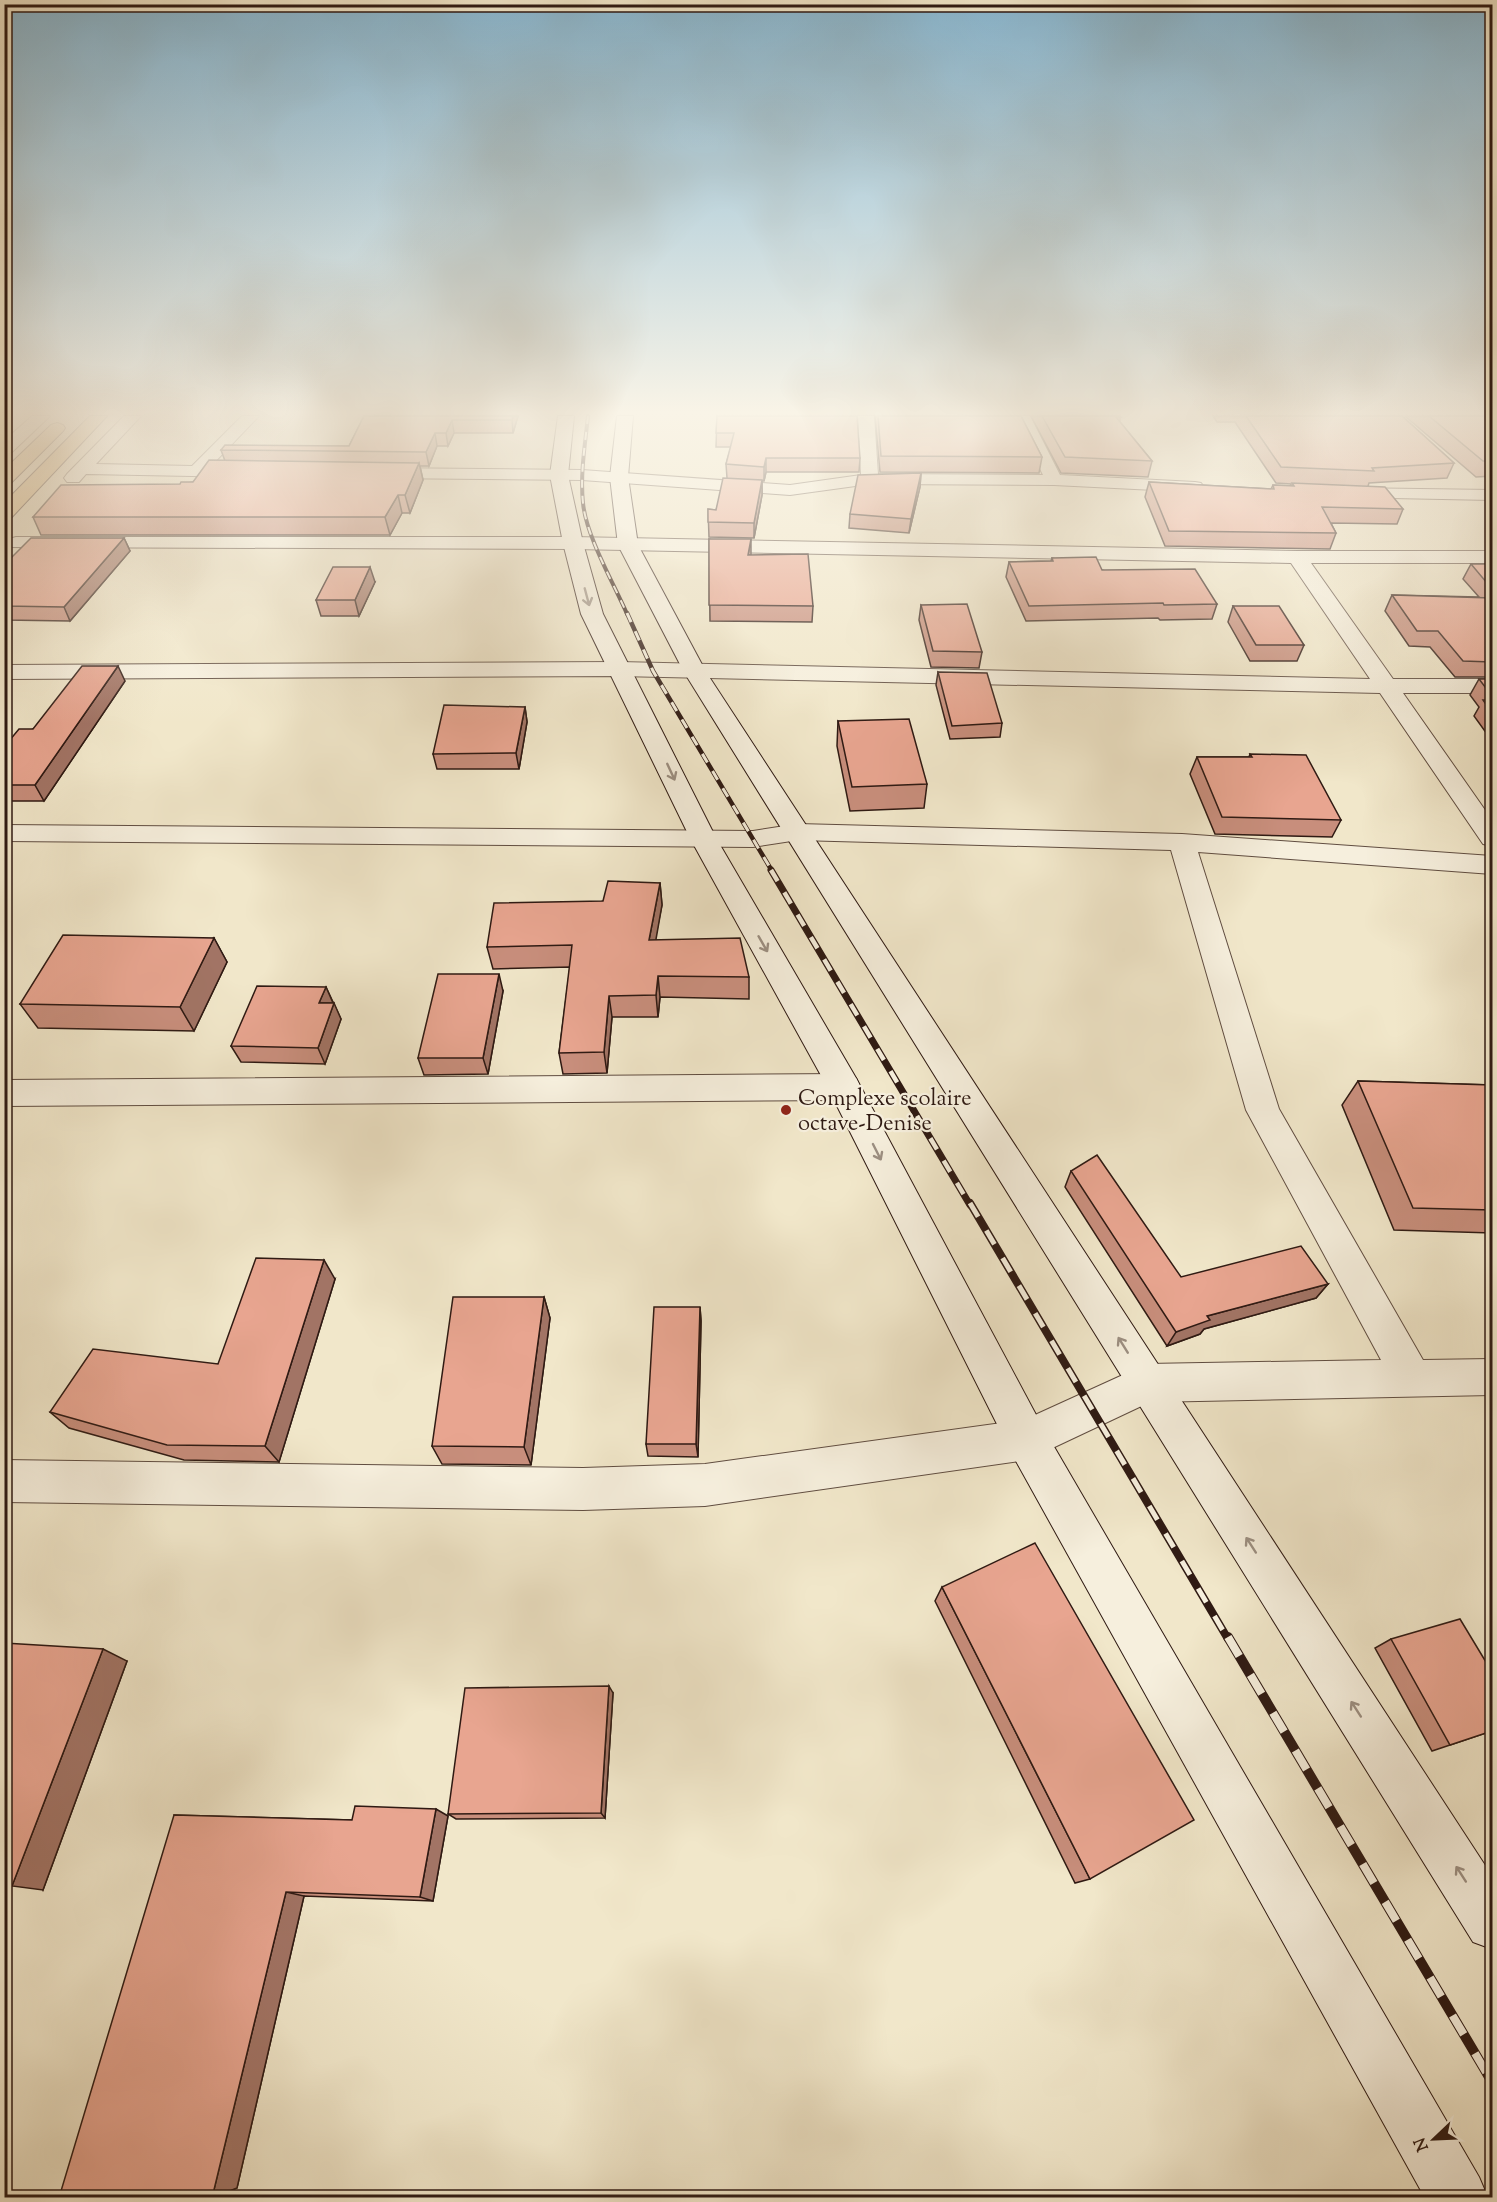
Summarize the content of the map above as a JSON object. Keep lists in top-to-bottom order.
{
  "places": ["Complexe scolaire octave-Denise"],
  "north": "bottom left"
}
